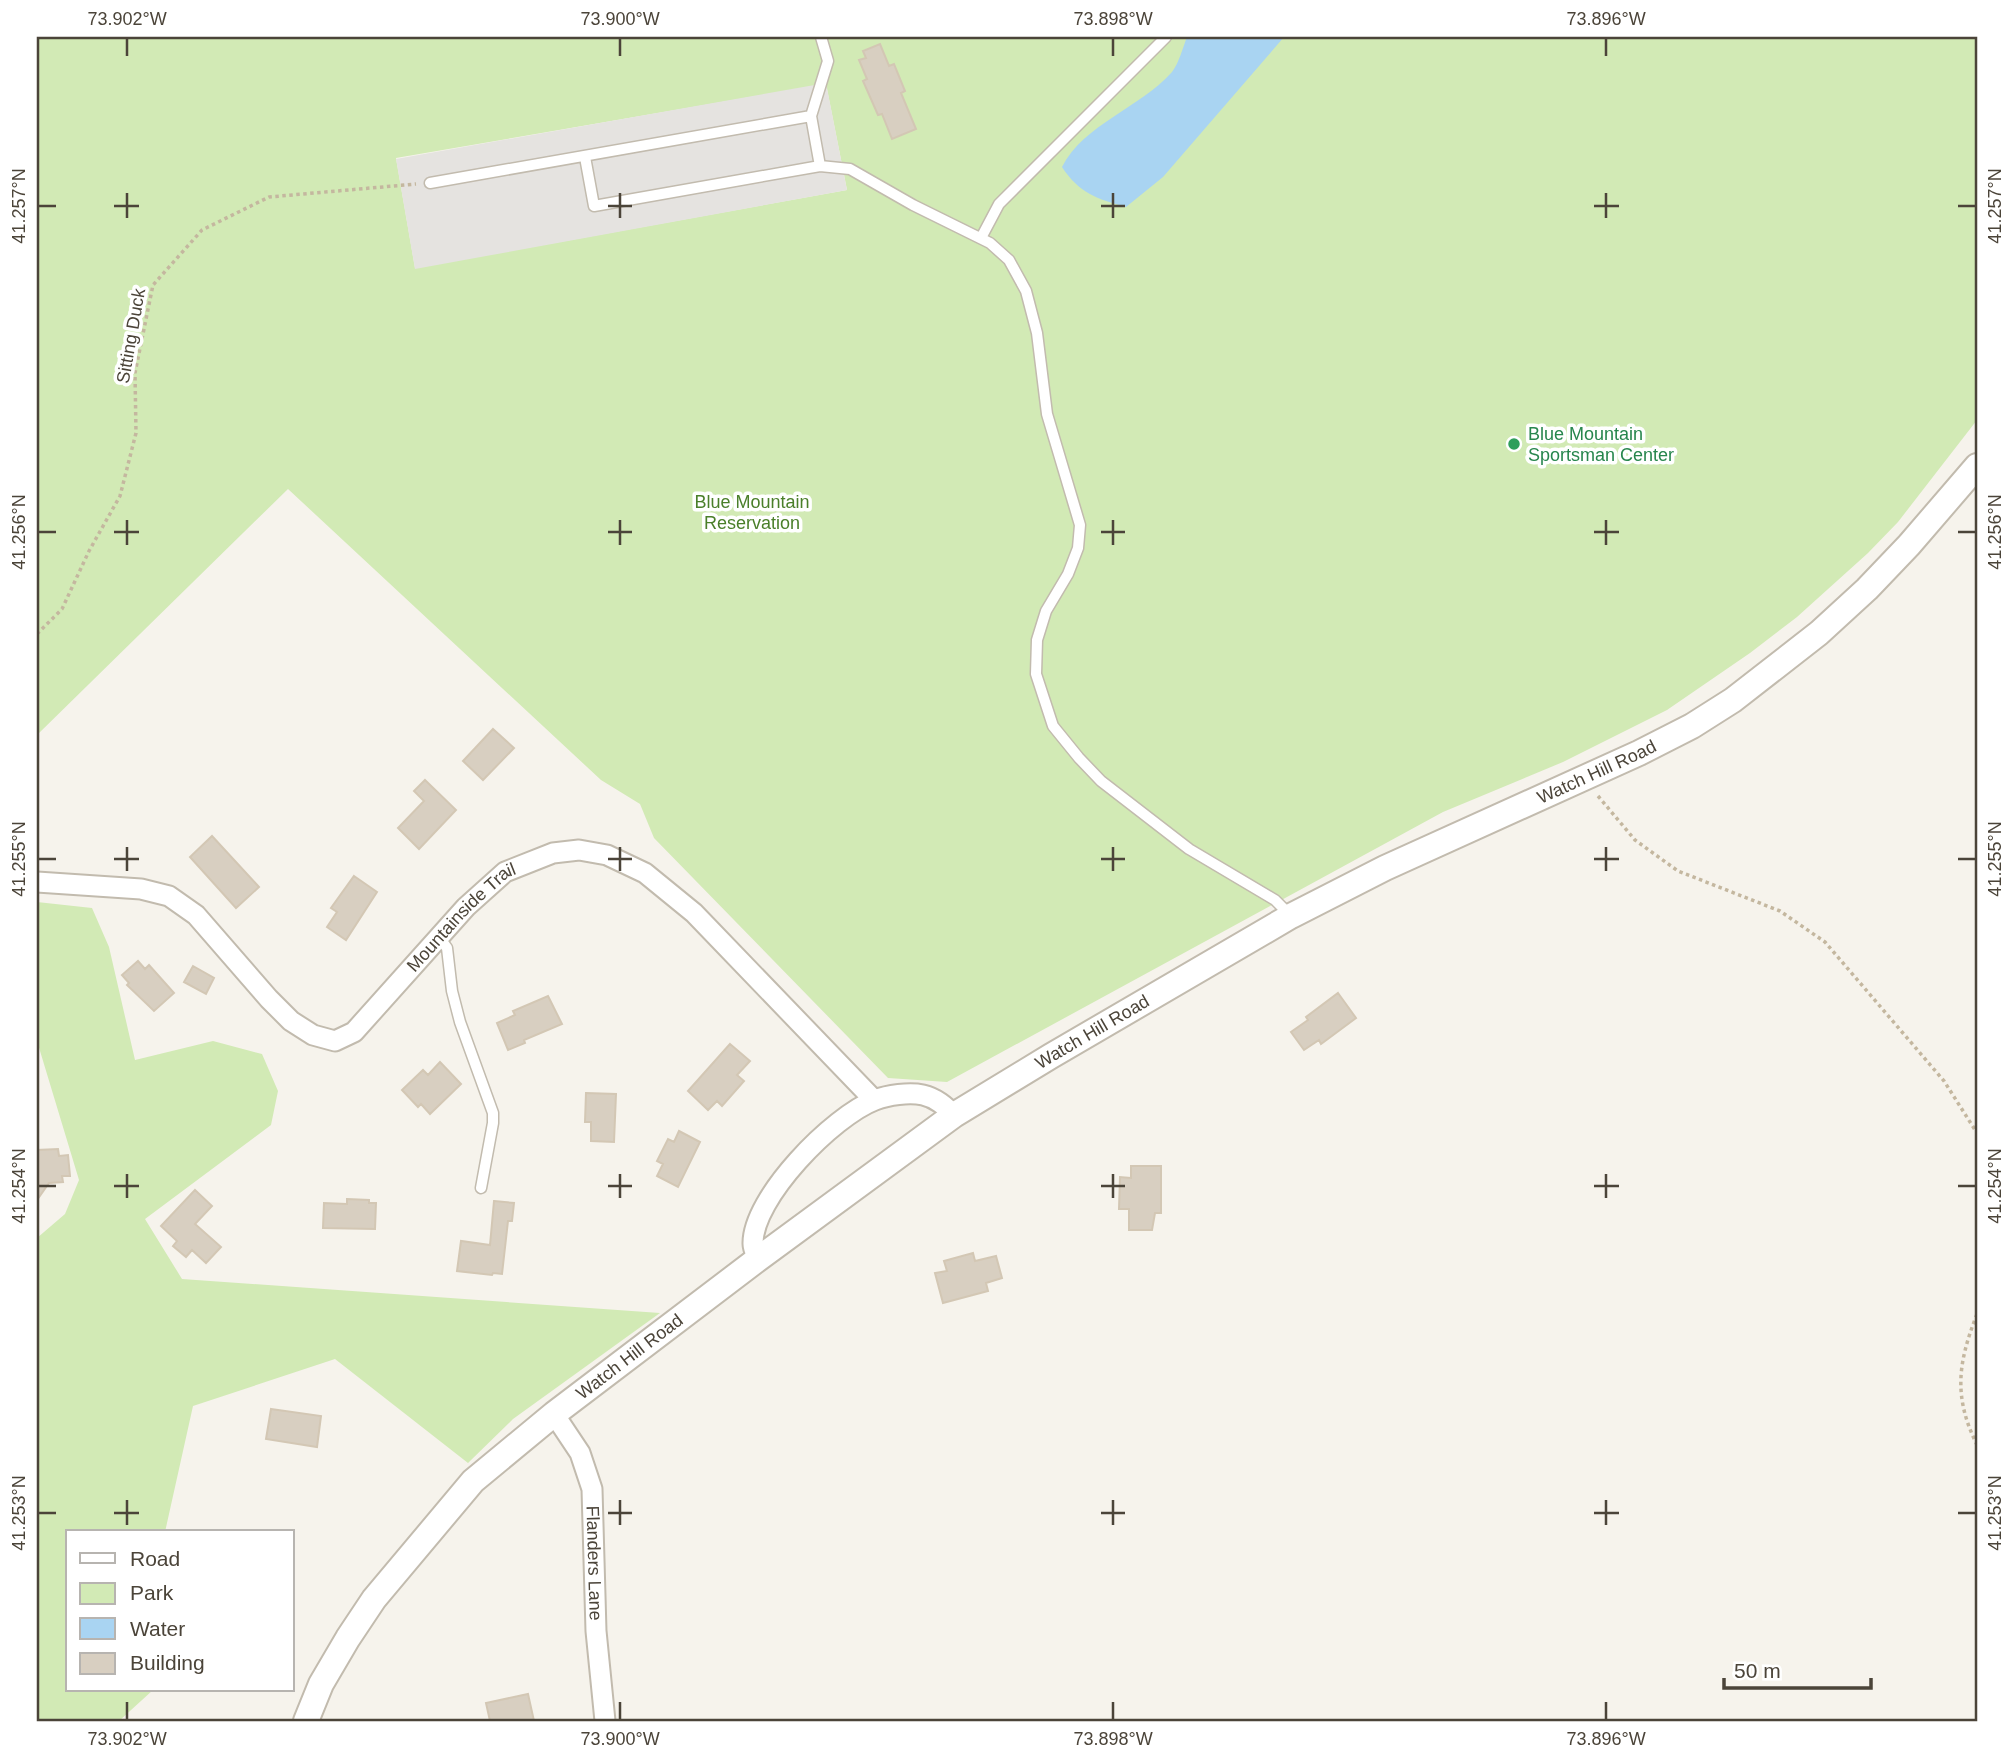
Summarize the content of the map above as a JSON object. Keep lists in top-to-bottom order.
{
  "streets": {
    "street": ["Watch Hill Road", "Mountainside Trail", "Flanders Lane"],
    "path": ["Sitting Duck"]
  },
  "crossings": [
    ["Watch Hill Road", "Flanders Lane"]
  ],
  "parks": ["Blue Mountain Reservation"],
  "places": ["Blue Mountain Sportsman Center"],
  "legend": [
    "Road",
    "Park",
    "Water",
    "Building"
  ],
  "scale_bar": "50 m",
  "coordinates": [
    "73.902°W",
    "73.900°W",
    "73.898°W",
    "73.896°W",
    "41.257°N",
    "41.256°N",
    "41.255°N",
    "41.254°N",
    "41.253°N"
  ]
}
